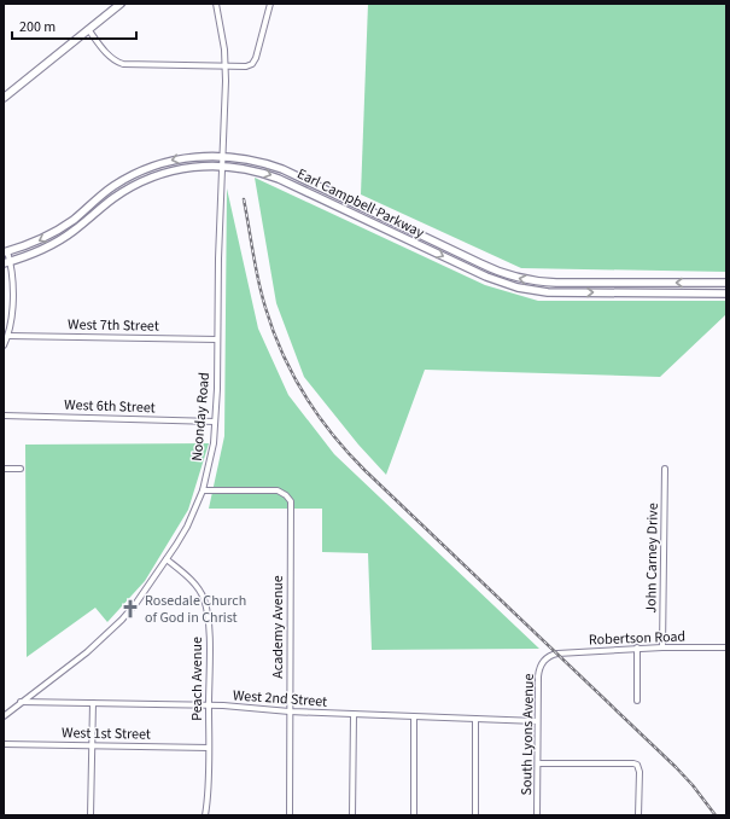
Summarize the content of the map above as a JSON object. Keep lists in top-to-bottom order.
{
  "streets": {
    "main road": ["Earl Campbell Parkway"],
    "street": [
      "West 7th Street",
      "West 6th Street",
      "Noonday Road",
      "John Carney Drive",
      "Academy Avenue",
      "Robertson Road",
      "Peach Avenue",
      "West 2nd Street",
      "West 1st Street",
      "South Lyons Avenue"
    ]
  },
  "crossings": [
    ["Earl Campbell Parkway", "Noonday Road"],
    ["West 7th Street", "Noonday Road"],
    ["West 6th Street", "Noonday Road"],
    ["Noonday Road", "Academy Avenue"],
    ["Noonday Road", "Peach Avenue"],
    ["Noonday Road", "West 2nd Street"],
    ["John Carney Drive", "Robertson Road"],
    ["Academy Avenue", "West 2nd Street"],
    ["Robertson Road", "South Lyons Avenue"],
    ["Peach Avenue", "West 2nd Street"],
    ["Peach Avenue", "West 1st Street"],
    ["West 2nd Street", "South Lyons Avenue"]
  ],
  "places": {
    "church": ["Rosedale Church of God in Christ"]
  },
  "scale_bar": "200 m"
}
